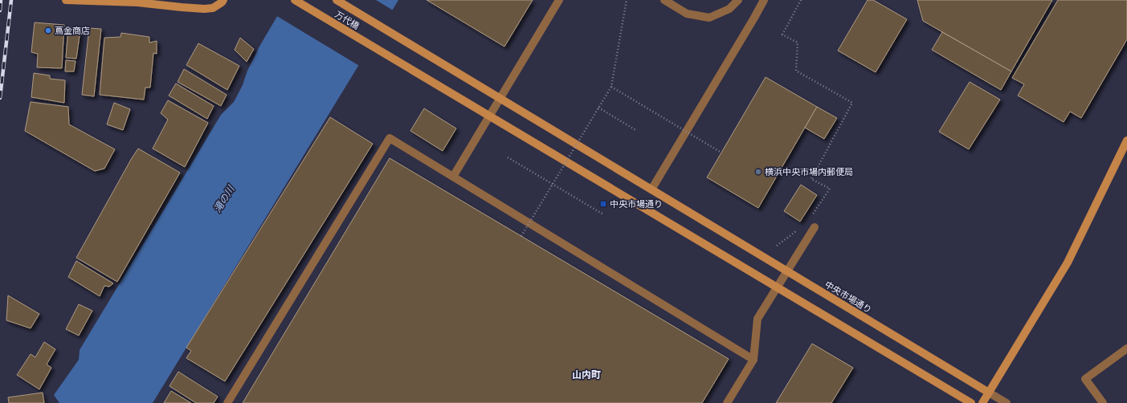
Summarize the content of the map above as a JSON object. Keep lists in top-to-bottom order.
{
  "streets": {
    "street": ["万代橋", "中央市場通り"]
  },
  "crossings": [
    ["万代橋", "中央市場通り"]
  ],
  "districts": ["山内町"],
  "water": ["滝の川"],
  "places": {
    "other": ["蔦金商店", "横浜中央市場内郵便局"],
    "transit": ["中央市場通り"]
  }
}
